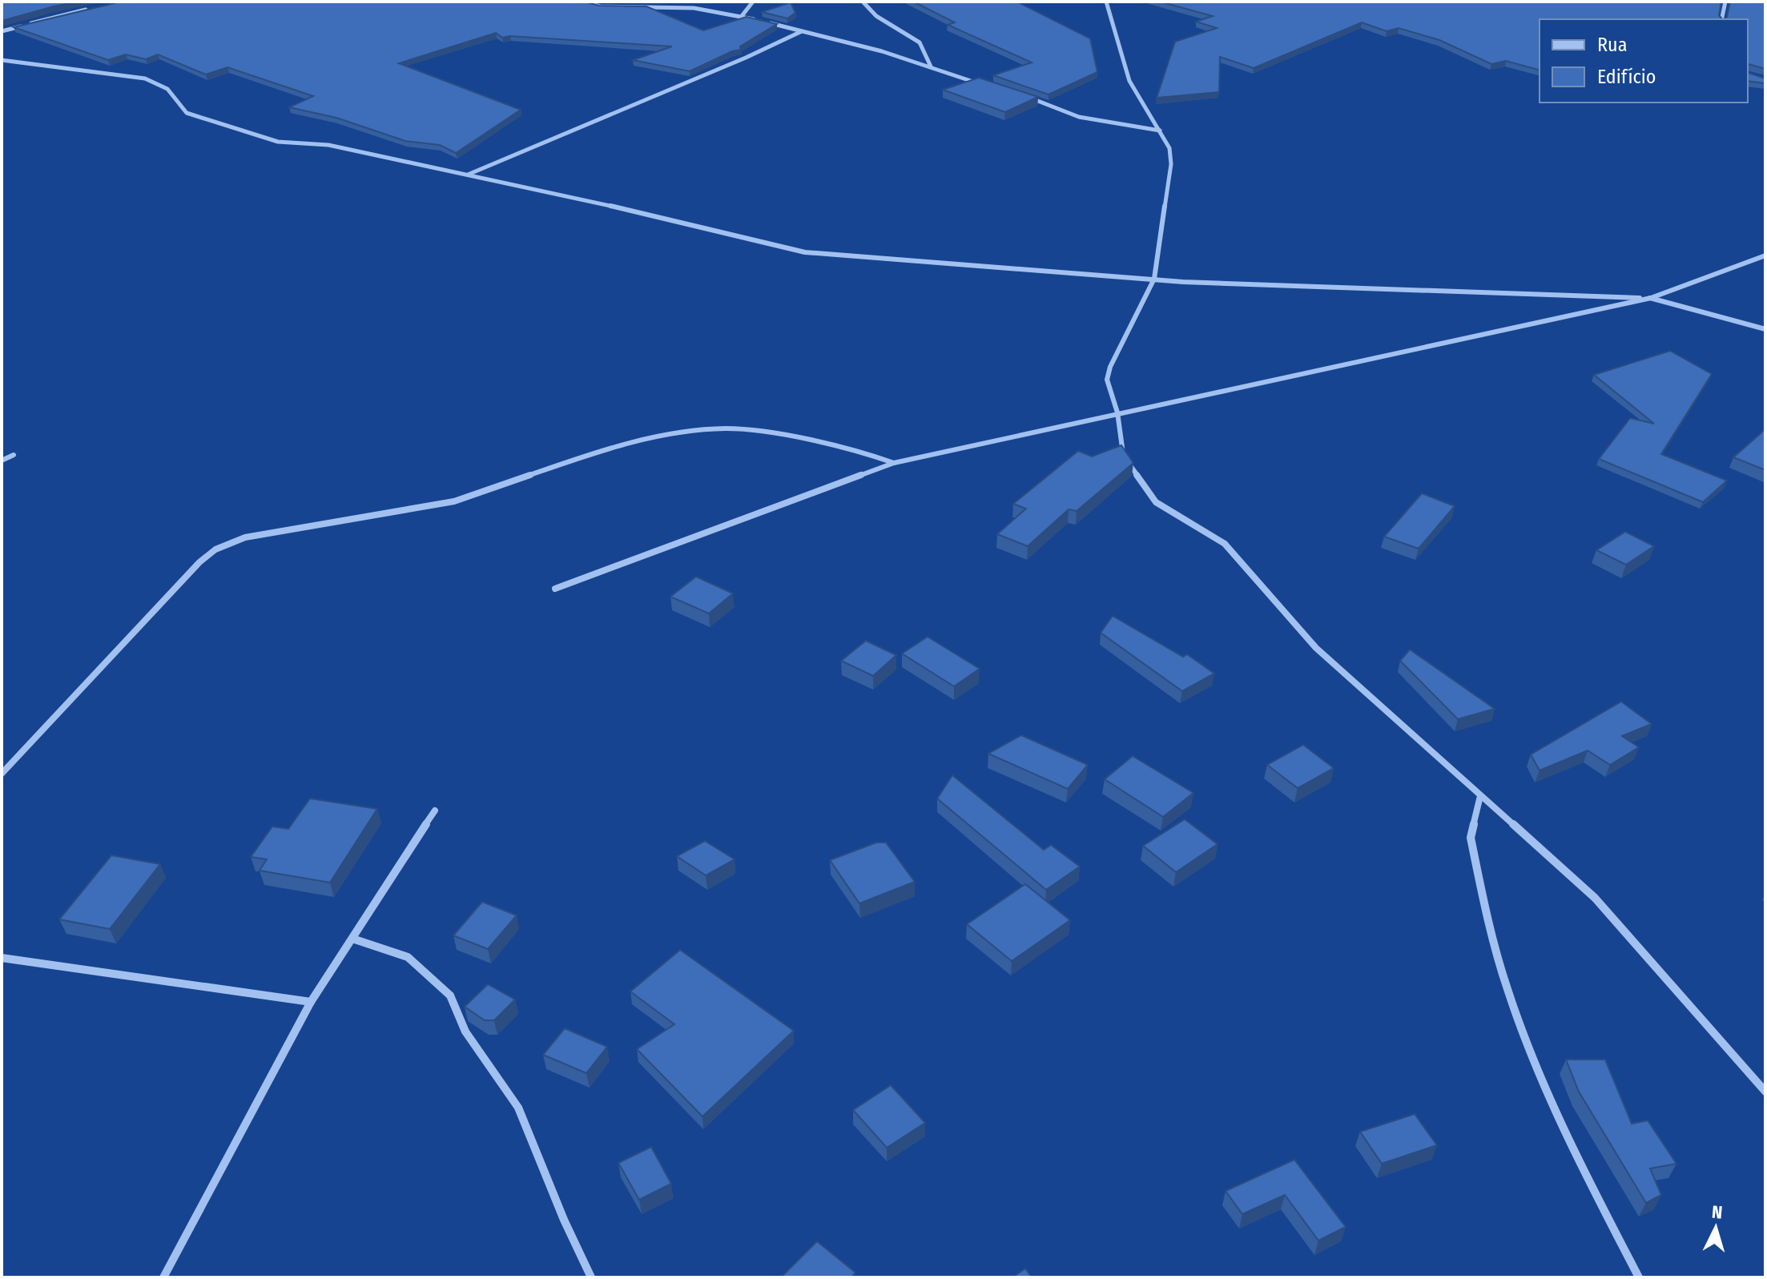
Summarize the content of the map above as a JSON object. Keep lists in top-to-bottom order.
{
  "legend": ["Rua", "Edifício"],
  "north": "top"
}
